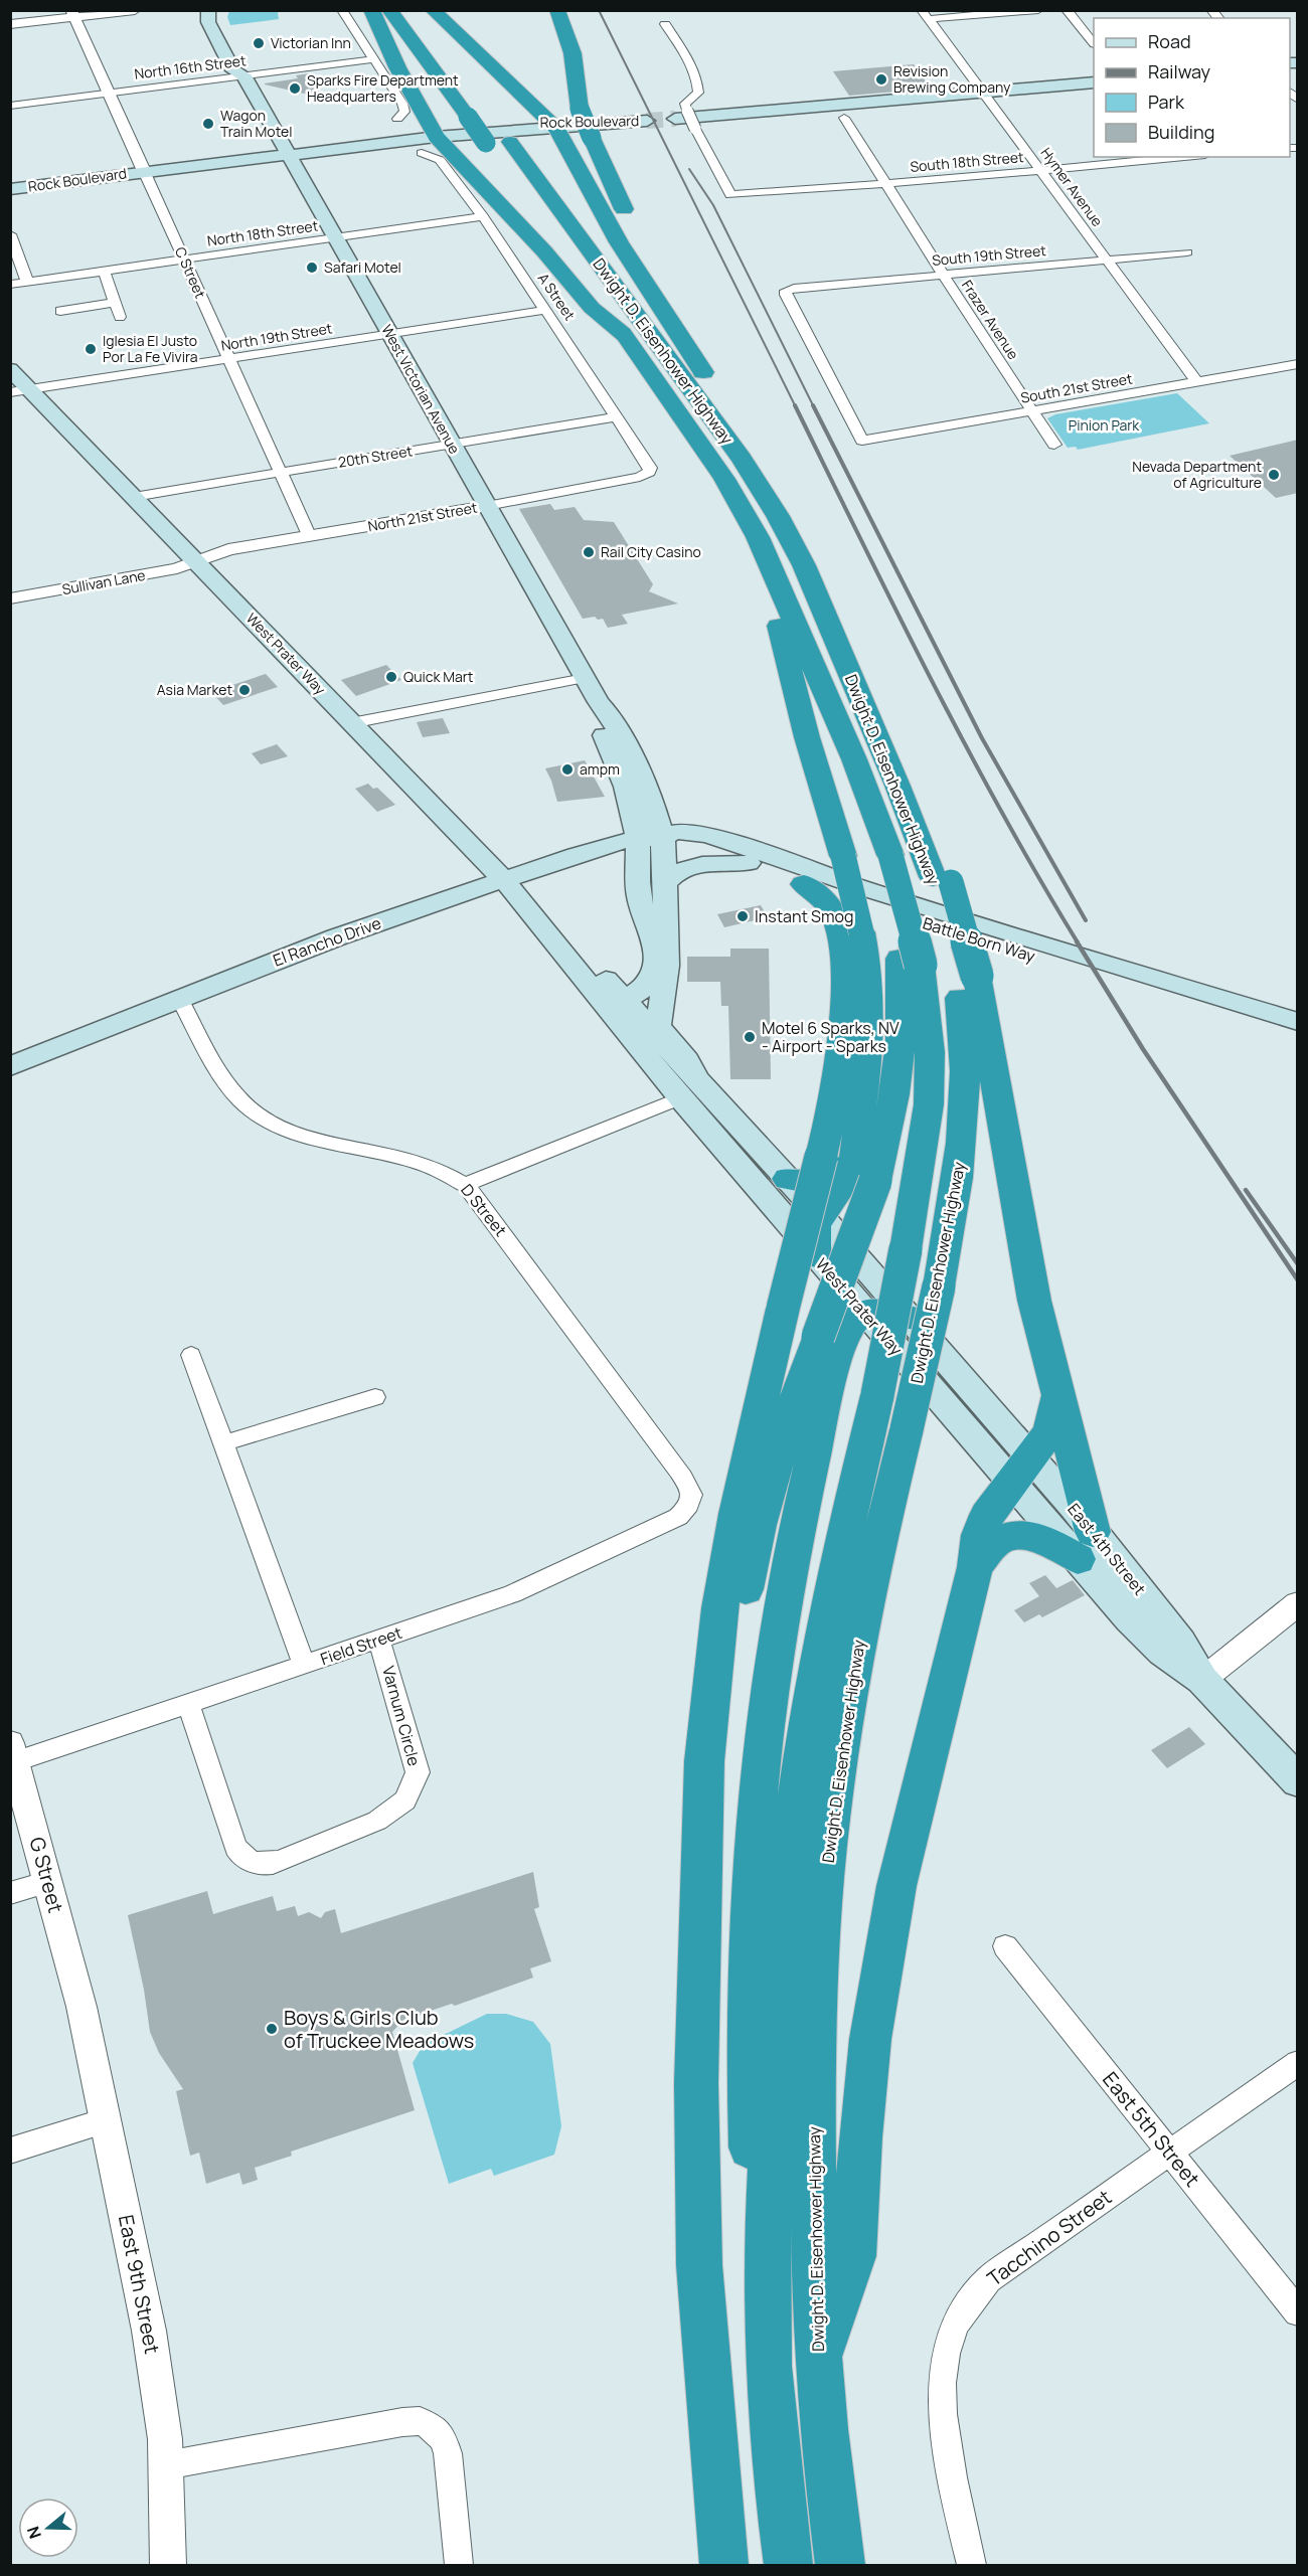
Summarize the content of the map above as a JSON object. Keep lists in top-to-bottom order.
{
  "streets": {
    "highway": ["Dwight D. Eisenhower Highway"],
    "main road": [
      "Rock Boulevard",
      "West Victorian Avenue",
      "West Prater Way",
      "Battle Born Way",
      "El Rancho Drive"
    ],
    "street": [
      "North 16th Street",
      "South 18th Street",
      "Hymer Avenue",
      "North 18th Street",
      "South 19th Street",
      "C Street",
      "A Street",
      "Frazer Avenue",
      "North 19th Street",
      "South 21st Street",
      "20th Street",
      "North 21st Street",
      "Sullivan Lane",
      "D Street",
      "Field Street",
      "Varnum Circle",
      "G Street",
      "East 5th Street",
      "Tacchino Street",
      "East 9th Street"
    ]
  },
  "crossings": [
    ["North 16th Street", "C Street"],
    ["North 16th Street", "West Victorian Avenue"],
    ["Rock Boulevard", "C Street"],
    ["Rock Boulevard", "West Victorian Avenue"],
    ["South 18th Street", "Hymer Avenue"],
    ["South 18th Street", "Frazer Avenue"],
    ["Hymer Avenue", "South 19th Street"],
    ["Hymer Avenue", "South 21st Street"],
    ["North 18th Street", "C Street"],
    ["North 18th Street", "A Street"],
    ["North 18th Street", "West Victorian Avenue"],
    ["South 19th Street", "Frazer Avenue"],
    ["South 19th Street", "South 21st Street"],
    ["C Street", "North 19th Street"],
    ["C Street", "20th Street"],
    ["C Street", "North 21st Street"],
    ["A Street", "North 19th Street"],
    ["A Street", "20th Street"],
    ["A Street", "North 21st Street"],
    ["Frazer Avenue", "South 21st Street"],
    ["North 19th Street", "West Victorian Avenue"],
    ["North 19th Street", "West Prater Way"],
    ["West Victorian Avenue", "20th Street"],
    ["West Victorian Avenue", "North 21st Street"],
    ["West Victorian Avenue", "West Prater Way"],
    ["West Victorian Avenue", "Battle Born Way"],
    ["West Victorian Avenue", "El Rancho Drive"],
    ["20th Street", "West Prater Way"],
    ["North 21st Street", "Sullivan Lane"],
    ["North 21st Street", "West Prater Way"],
    ["Sullivan Lane", "West Prater Way"],
    ["West Prater Way", "El Rancho Drive"],
    ["Battle Born Way", "El Rancho Drive"],
    ["El Rancho Drive", "D Street"],
    ["D Street", "Field Street"],
    ["Field Street", "Varnum Circle"],
    ["Field Street", "G Street"],
    ["G Street", "East 9th Street"],
    ["East 5th Street", "Tacchino Street"]
  ],
  "parks": ["Pinion Park"],
  "places": [
    "Victorian Inn",
    "Revision Brewing Company",
    "Sparks Fire Department Headquarters",
    "Wagon Train Motel",
    "Safari Motel",
    "Iglesia El Justo Por La Fe Vivira",
    "Nevada Department of Agriculture",
    "Rail City Casino",
    "Quick Mart",
    "Asia Market",
    "ampm",
    "Instant Smog",
    "Motel 6 Sparks, NV - Airport - Sparks",
    "Boys & Girls Club of Truckee Meadows"
  ],
  "legend": [
    "Road",
    "Railway",
    "Park",
    "Building"
  ],
  "north": "left"
}
